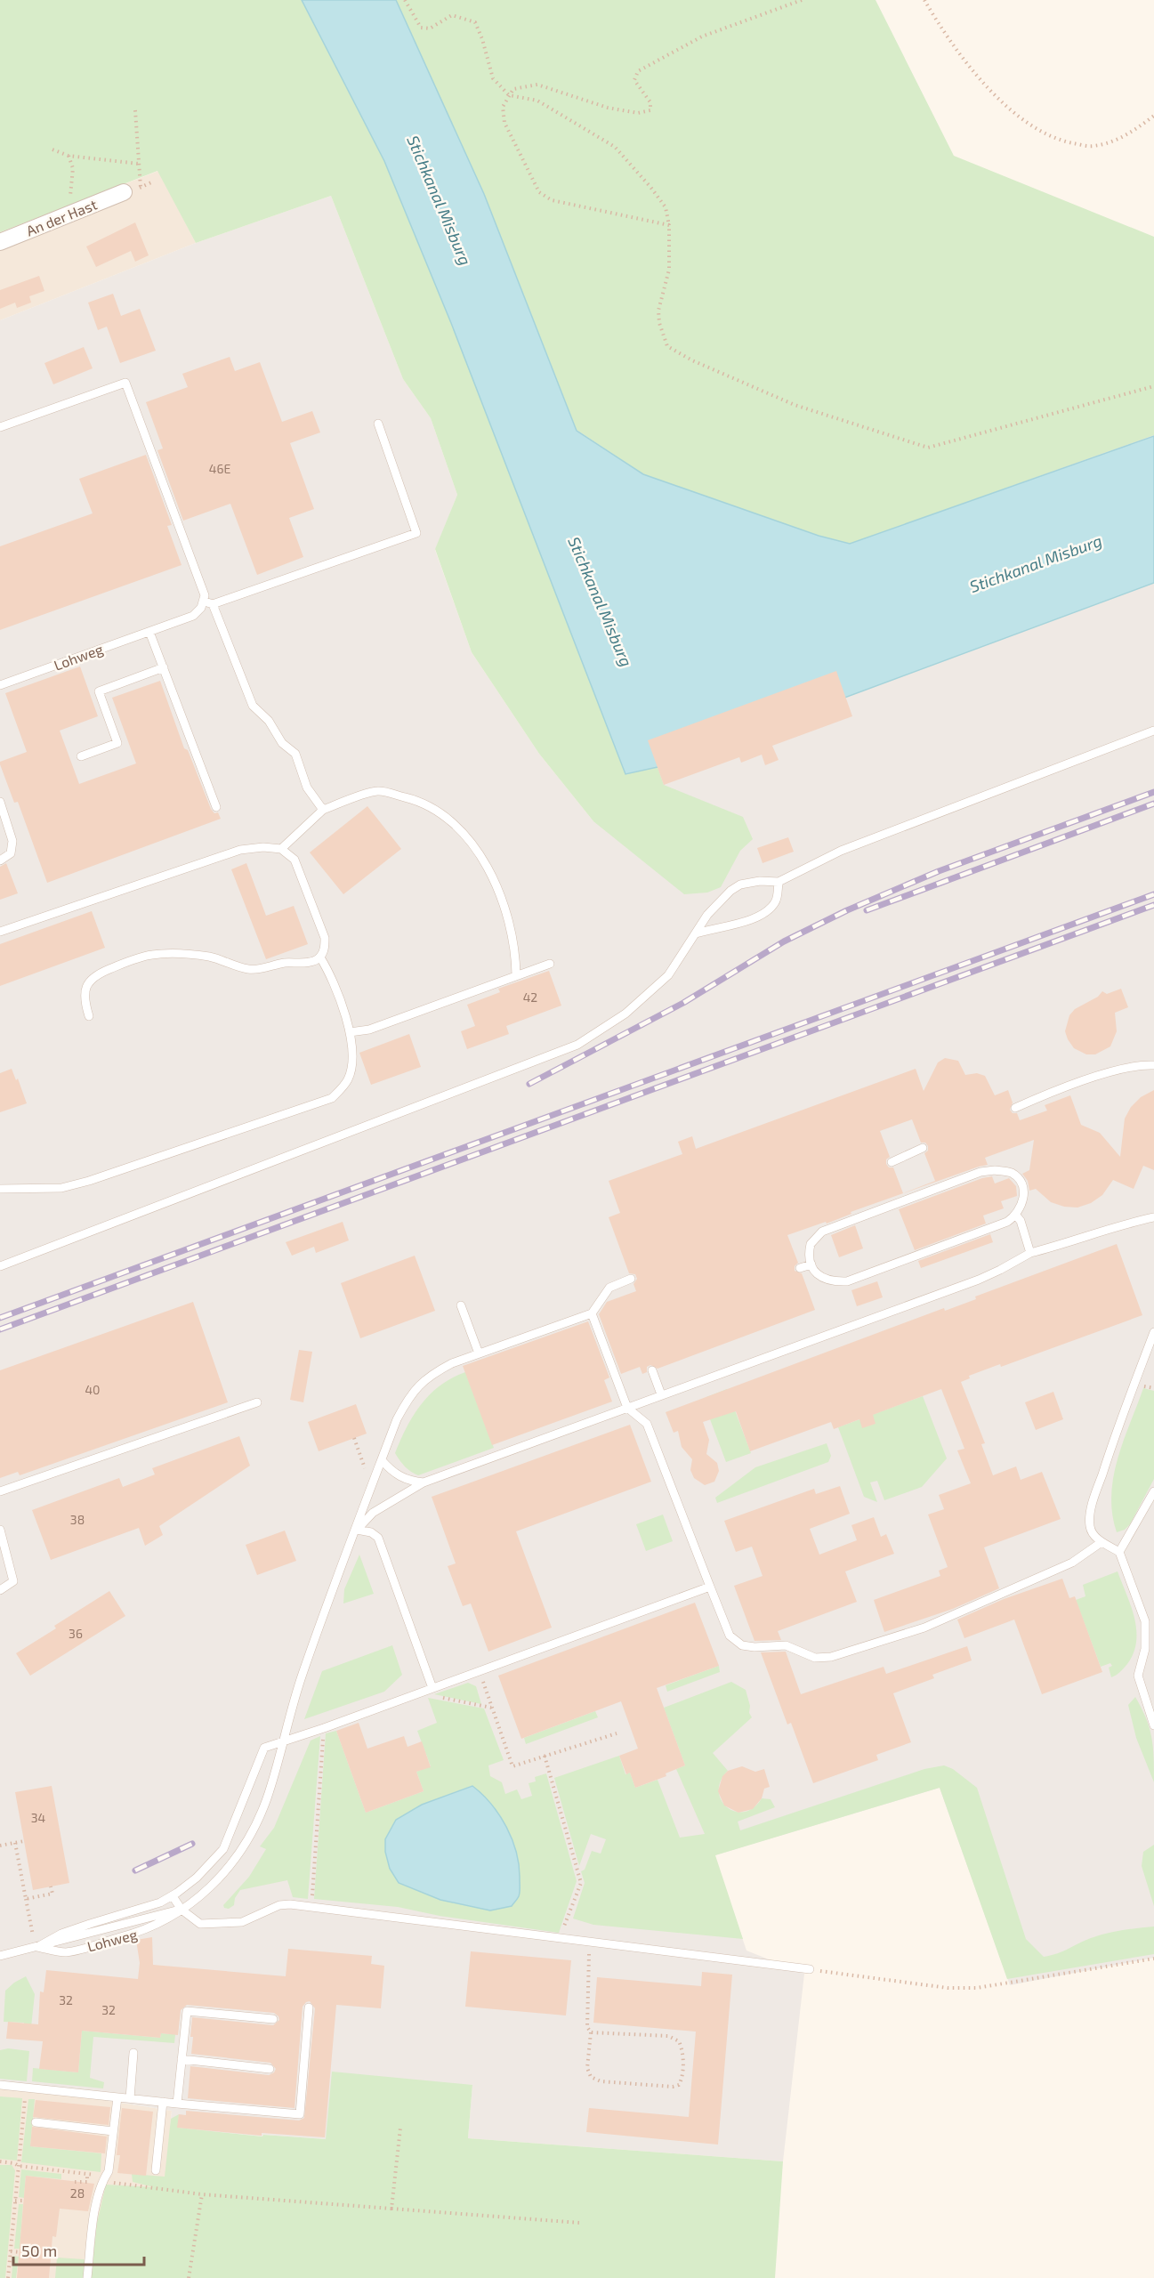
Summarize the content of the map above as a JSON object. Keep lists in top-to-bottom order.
{
  "streets": {
    "street": ["An der Hast"],
    "lane": ["Lohweg"]
  },
  "water": ["Stichkanal Misburg"],
  "house_numbers": [
    "46E",
    "42",
    "40",
    "38",
    "36",
    "34",
    "32",
    "32",
    "28"
  ],
  "scale_bar": "50 m"
}
